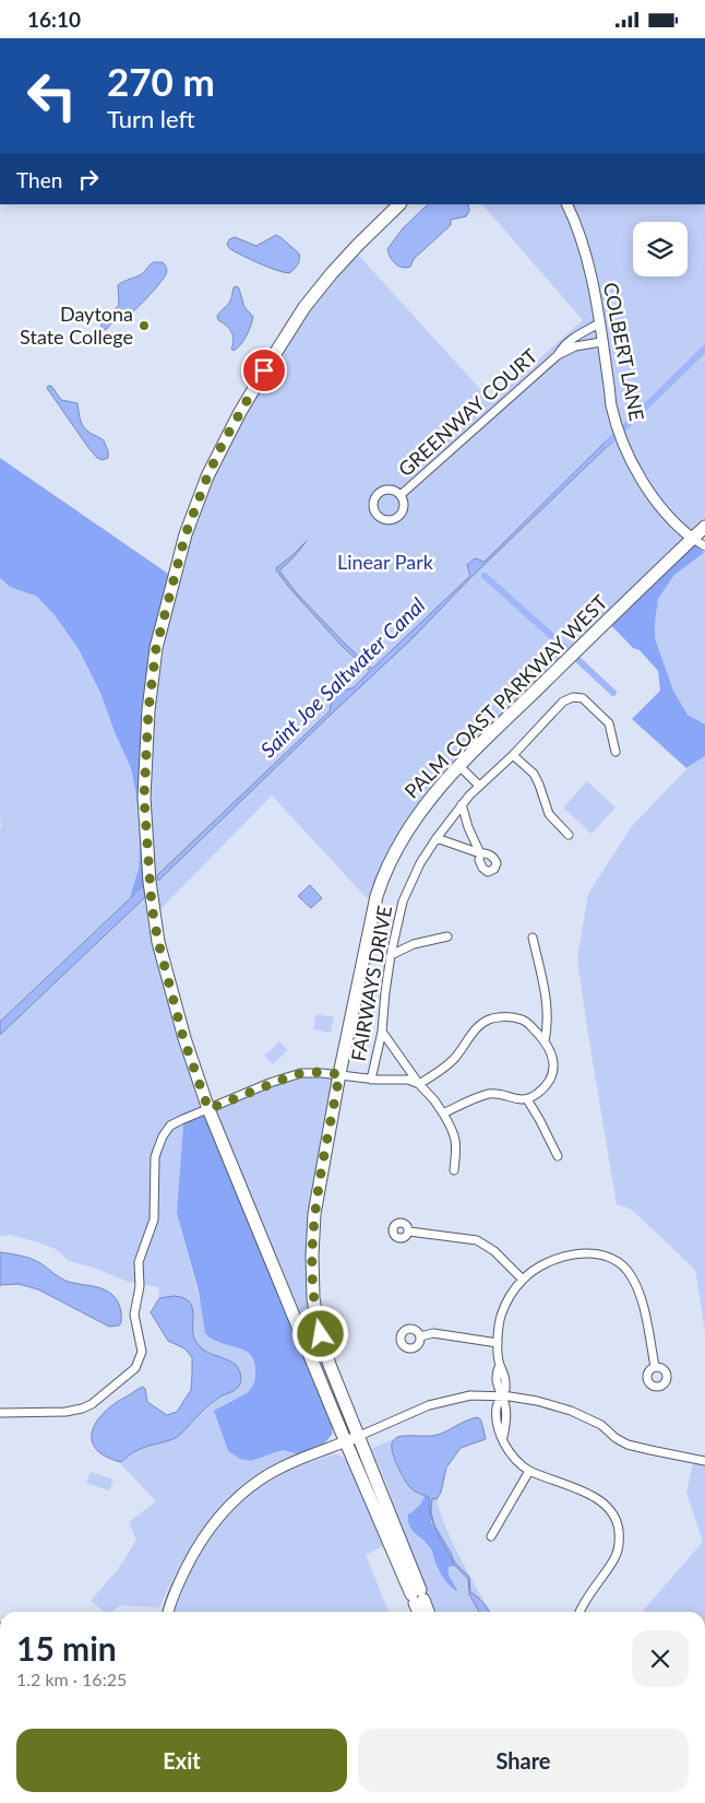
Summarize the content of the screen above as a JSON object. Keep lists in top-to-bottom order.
{
  "streets": {
    "main road": ["PALM COAST PARKWAY WEST"],
    "street": ["COLBERT LANE", "GREENWAY COURT", "FAIRWAYS DRIVE"]
  },
  "crossings": [
    ["COLBERT LANE", "GREENWAY COURT"],
    ["COLBERT LANE", "PALM COAST PARKWAY WEST"]
  ],
  "water": ["Saint Joe Saltwater Canal"],
  "parks": ["Linear Park"],
  "places": ["Daytona State College"],
  "page": {
    "status": "16:10",
    "turn": ["270 m", "Turn left"],
    "then": "Then",
    "heading": ["15 min", "1.2 km · 16:25"],
    "buttons": ["Exit", "Share"]
  }
}
